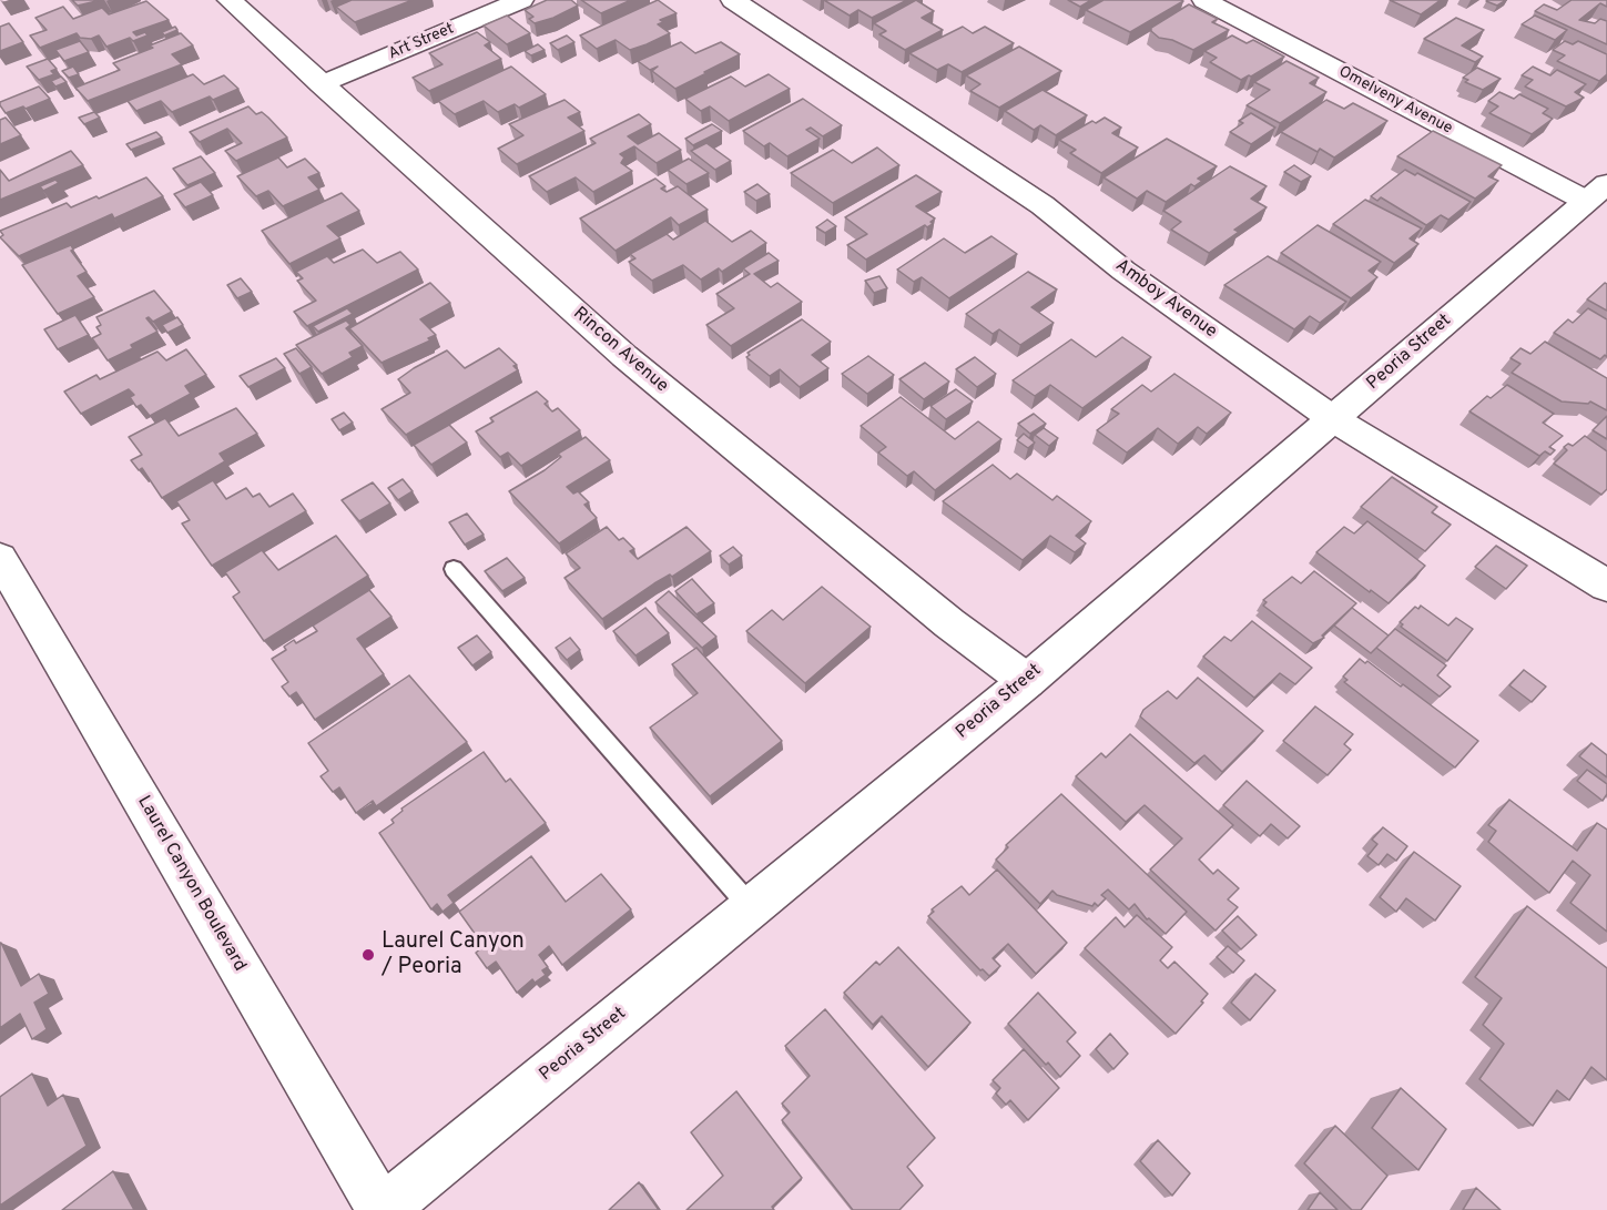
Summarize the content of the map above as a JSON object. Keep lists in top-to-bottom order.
{
  "streets": {
    "street": [
      "Art Street",
      "Omelveny Avenue",
      "Amboy Avenue",
      "Rincon Avenue",
      "Peoria Street",
      "Laurel Canyon Boulevard"
    ]
  },
  "crossings": [
    ["Art Street", "Rincon Avenue"],
    ["Omelveny Avenue", "Peoria Street"],
    ["Amboy Avenue", "Peoria Street"],
    ["Rincon Avenue", "Peoria Street"],
    ["Peoria Street", "Laurel Canyon Boulevard"]
  ],
  "places": ["Laurel Canyon / Peoria"]
}
